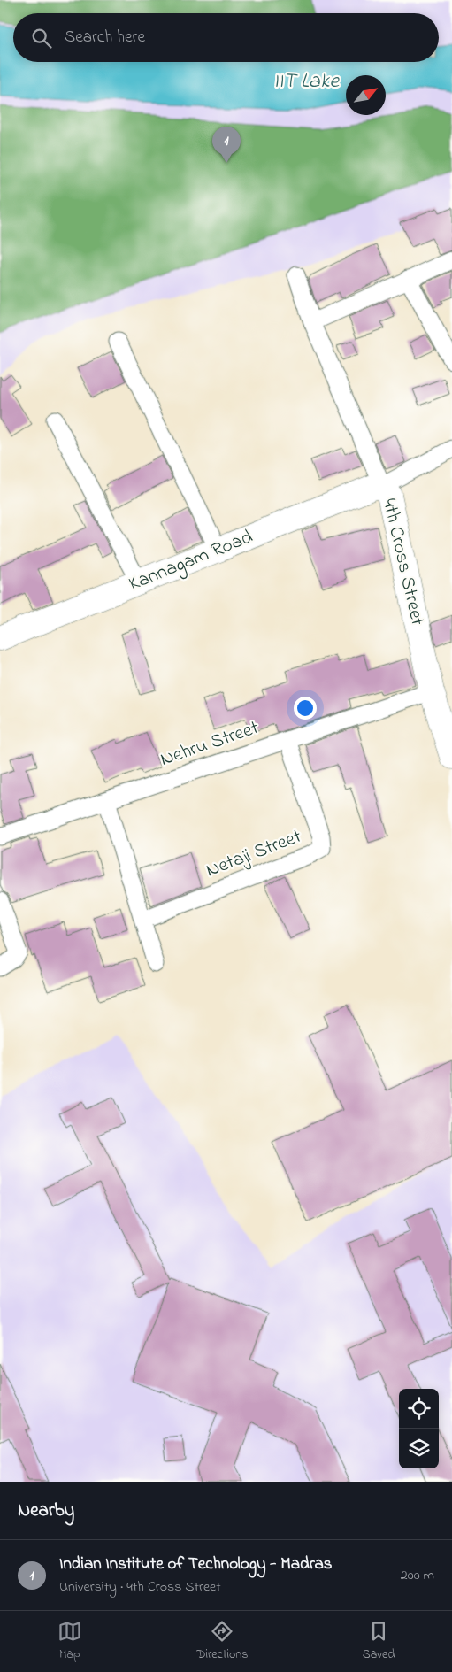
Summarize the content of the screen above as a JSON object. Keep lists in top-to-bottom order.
{
  "streets": {
    "street": [
      "Kannagam Road",
      "4th Cross Street",
      "Nehru Street",
      "Netaji Street"
    ]
  },
  "crossings": [
    ["Kannagam Road", "4th Cross Street"],
    ["4th Cross Street", "Nehru Street"],
    ["Nehru Street", "Netaji Street"]
  ],
  "water": ["IIT Lake"],
  "north": "top right",
  "page": {
    "search": "Search here",
    "pins": "1",
    "heading": "Nearby",
    "list": [
      {
        "mark": "1",
        "name": "Indian Institute of Technology - Madras",
        "note": "University · 4th Cross Street",
        "value": "200 m"
      }
    ],
    "nav": ["Map", "Directions", "Saved"]
  }
}
